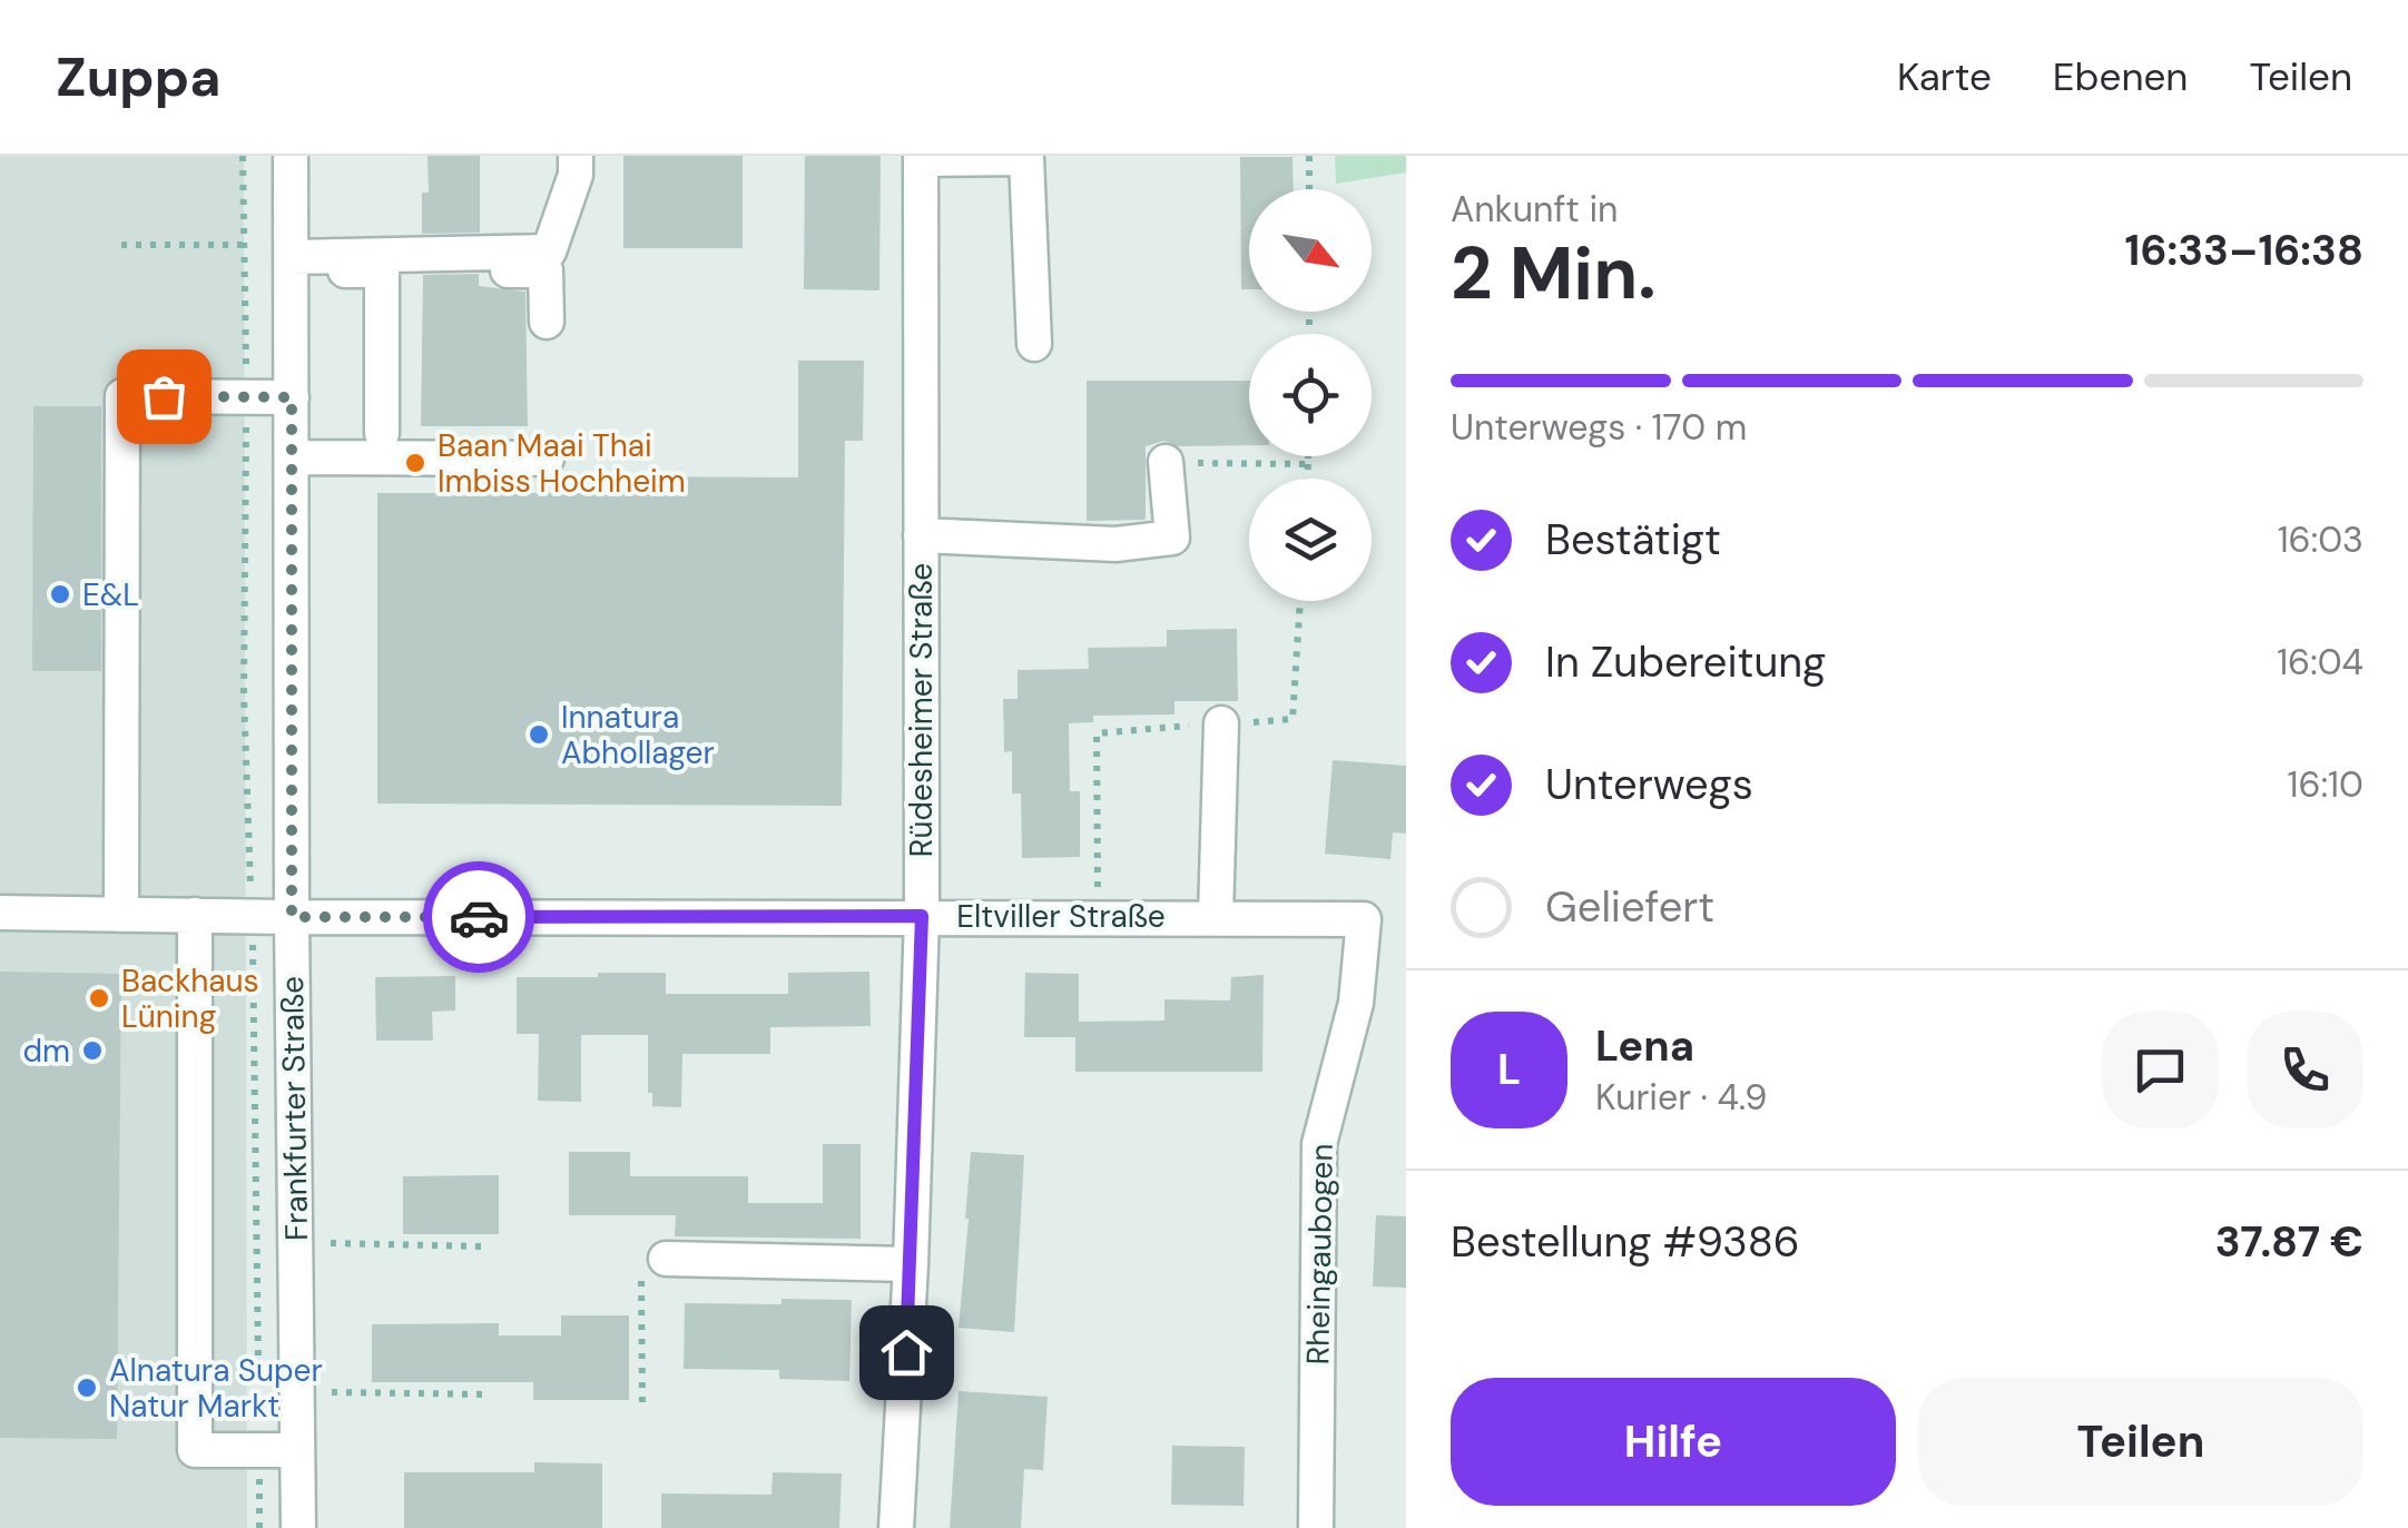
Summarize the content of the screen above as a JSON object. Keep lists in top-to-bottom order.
{
  "streets": {
    "street": [
      "Rüdesheimer Straße",
      "Eltviller Straße",
      "Frankfurter Straße",
      "Rheingaubogen"
    ]
  },
  "crossings": [
    ["Rüdesheimer Straße", "Eltviller Straße"],
    ["Eltviller Straße", "Frankfurter Straße"],
    ["Eltviller Straße", "Rheingaubogen"]
  ],
  "places": [
    "Baan Maai Thai Imbiss Hochheim",
    "E&L",
    "Innatura Abhollager",
    "Backhaus Lüning",
    "dm",
    "Alnatura Super Natur Markt"
  ],
  "north": "bottom right",
  "page": {
    "header": "Zuppa",
    "nav": ["Karte", "Ebenen", "Teilen"],
    "heading": ["2 Min.", "Ankunft in", "16:33–16:38"],
    "panel": [
      "Lena",
      "Kurier · 4.9",
      "Bestellung #9386",
      "37.87 €"
    ],
    "bar": "Unterwegs · 170 m",
    "list": [
      ["Bestätigt", "16:03"],
      ["In Zubereitung", "16:04"],
      ["Unterwegs", "16:10"],
      "Geliefert"
    ],
    "round": "L",
    "buttons": ["Hilfe", "Teilen"]
  }
}
